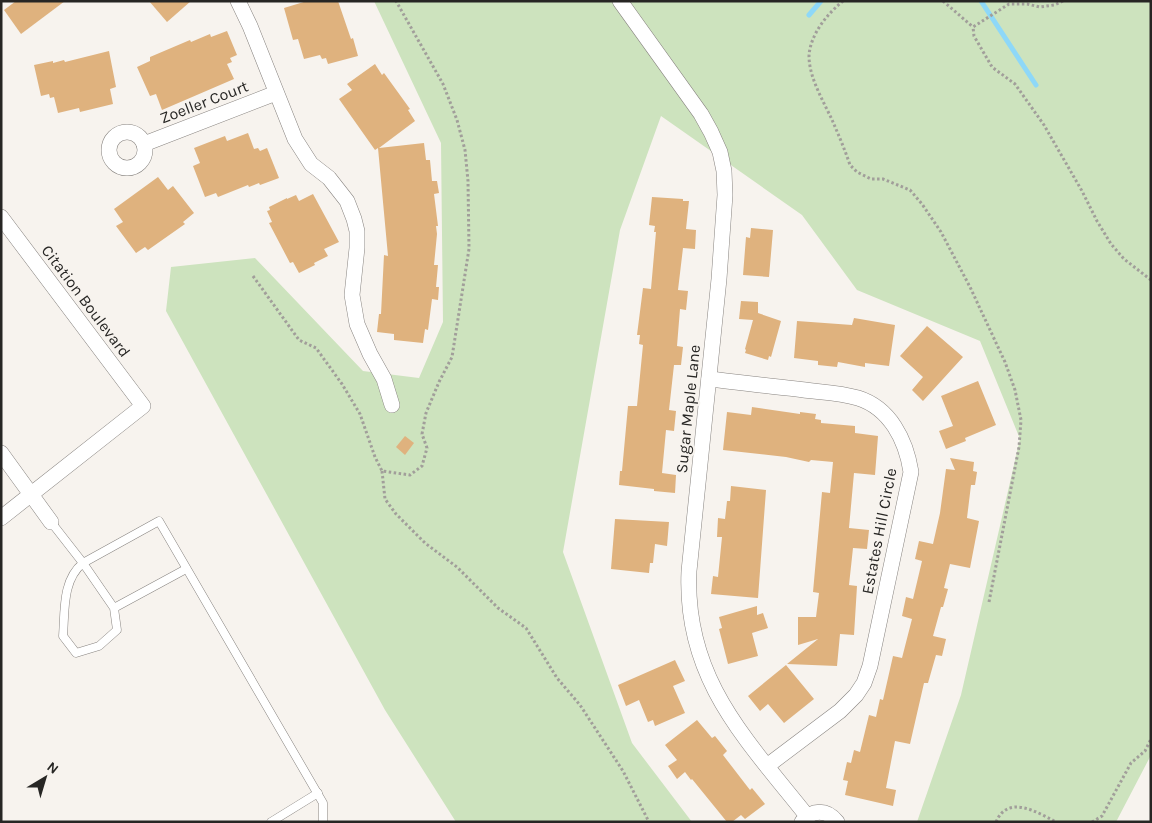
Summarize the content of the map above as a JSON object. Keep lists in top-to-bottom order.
{
  "streets": {
    "street": [
      "Zoeller Court",
      "Citation Boulevard",
      "Sugar Maple Lane",
      "Estates Hill Circle"
    ]
  },
  "crossings": [
    ["Sugar Maple Lane", "Estates Hill Circle"]
  ],
  "north": "top right"
}
